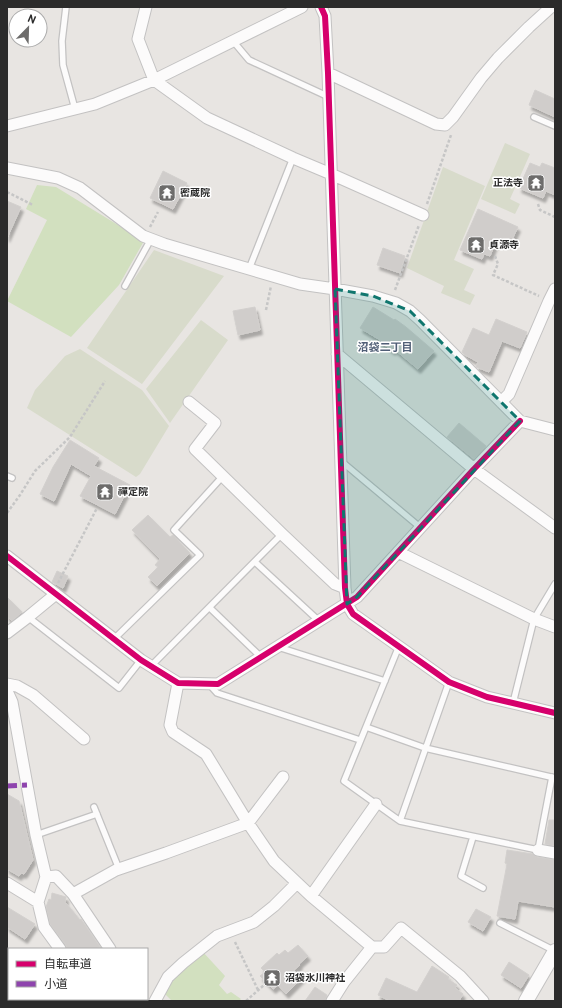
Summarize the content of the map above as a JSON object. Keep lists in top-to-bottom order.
{
  "districts": ["沼袋二丁目"],
  "places": {
    "temple": [
      "正法寺",
      "密蔵院",
      "貞源寺",
      "禪定院",
      "沼袋氷川神社"
    ]
  },
  "legend": ["自転車道", "小道"],
  "north": "top right"
}
